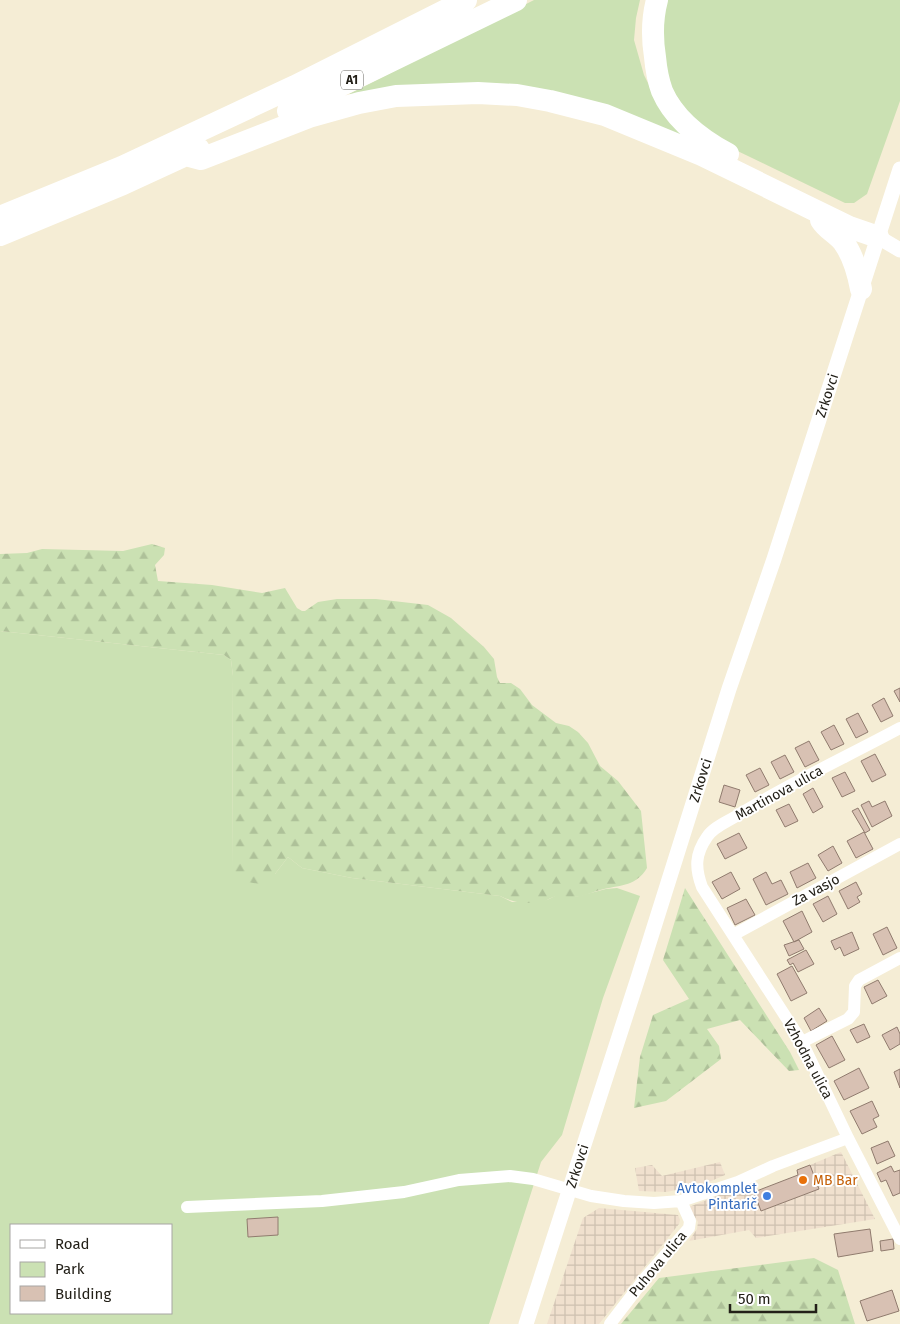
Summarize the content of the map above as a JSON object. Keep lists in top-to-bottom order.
{
  "streets": {
    "highway": ["A1"],
    "street": [
      "Zrkovci",
      "Martinova ulica",
      "Za vasjo",
      "Vzhodna ulica",
      "Puhova ulica"
    ]
  },
  "crossings": [
    ["Martinova ulica", "Vzhodna ulica"],
    ["Za vasjo", "Vzhodna ulica"]
  ],
  "places": ["MB Bar", "Avtokomplet Pintarič"],
  "legend": ["Road", "Park", "Building"],
  "scale_bar": "50 m"
}
